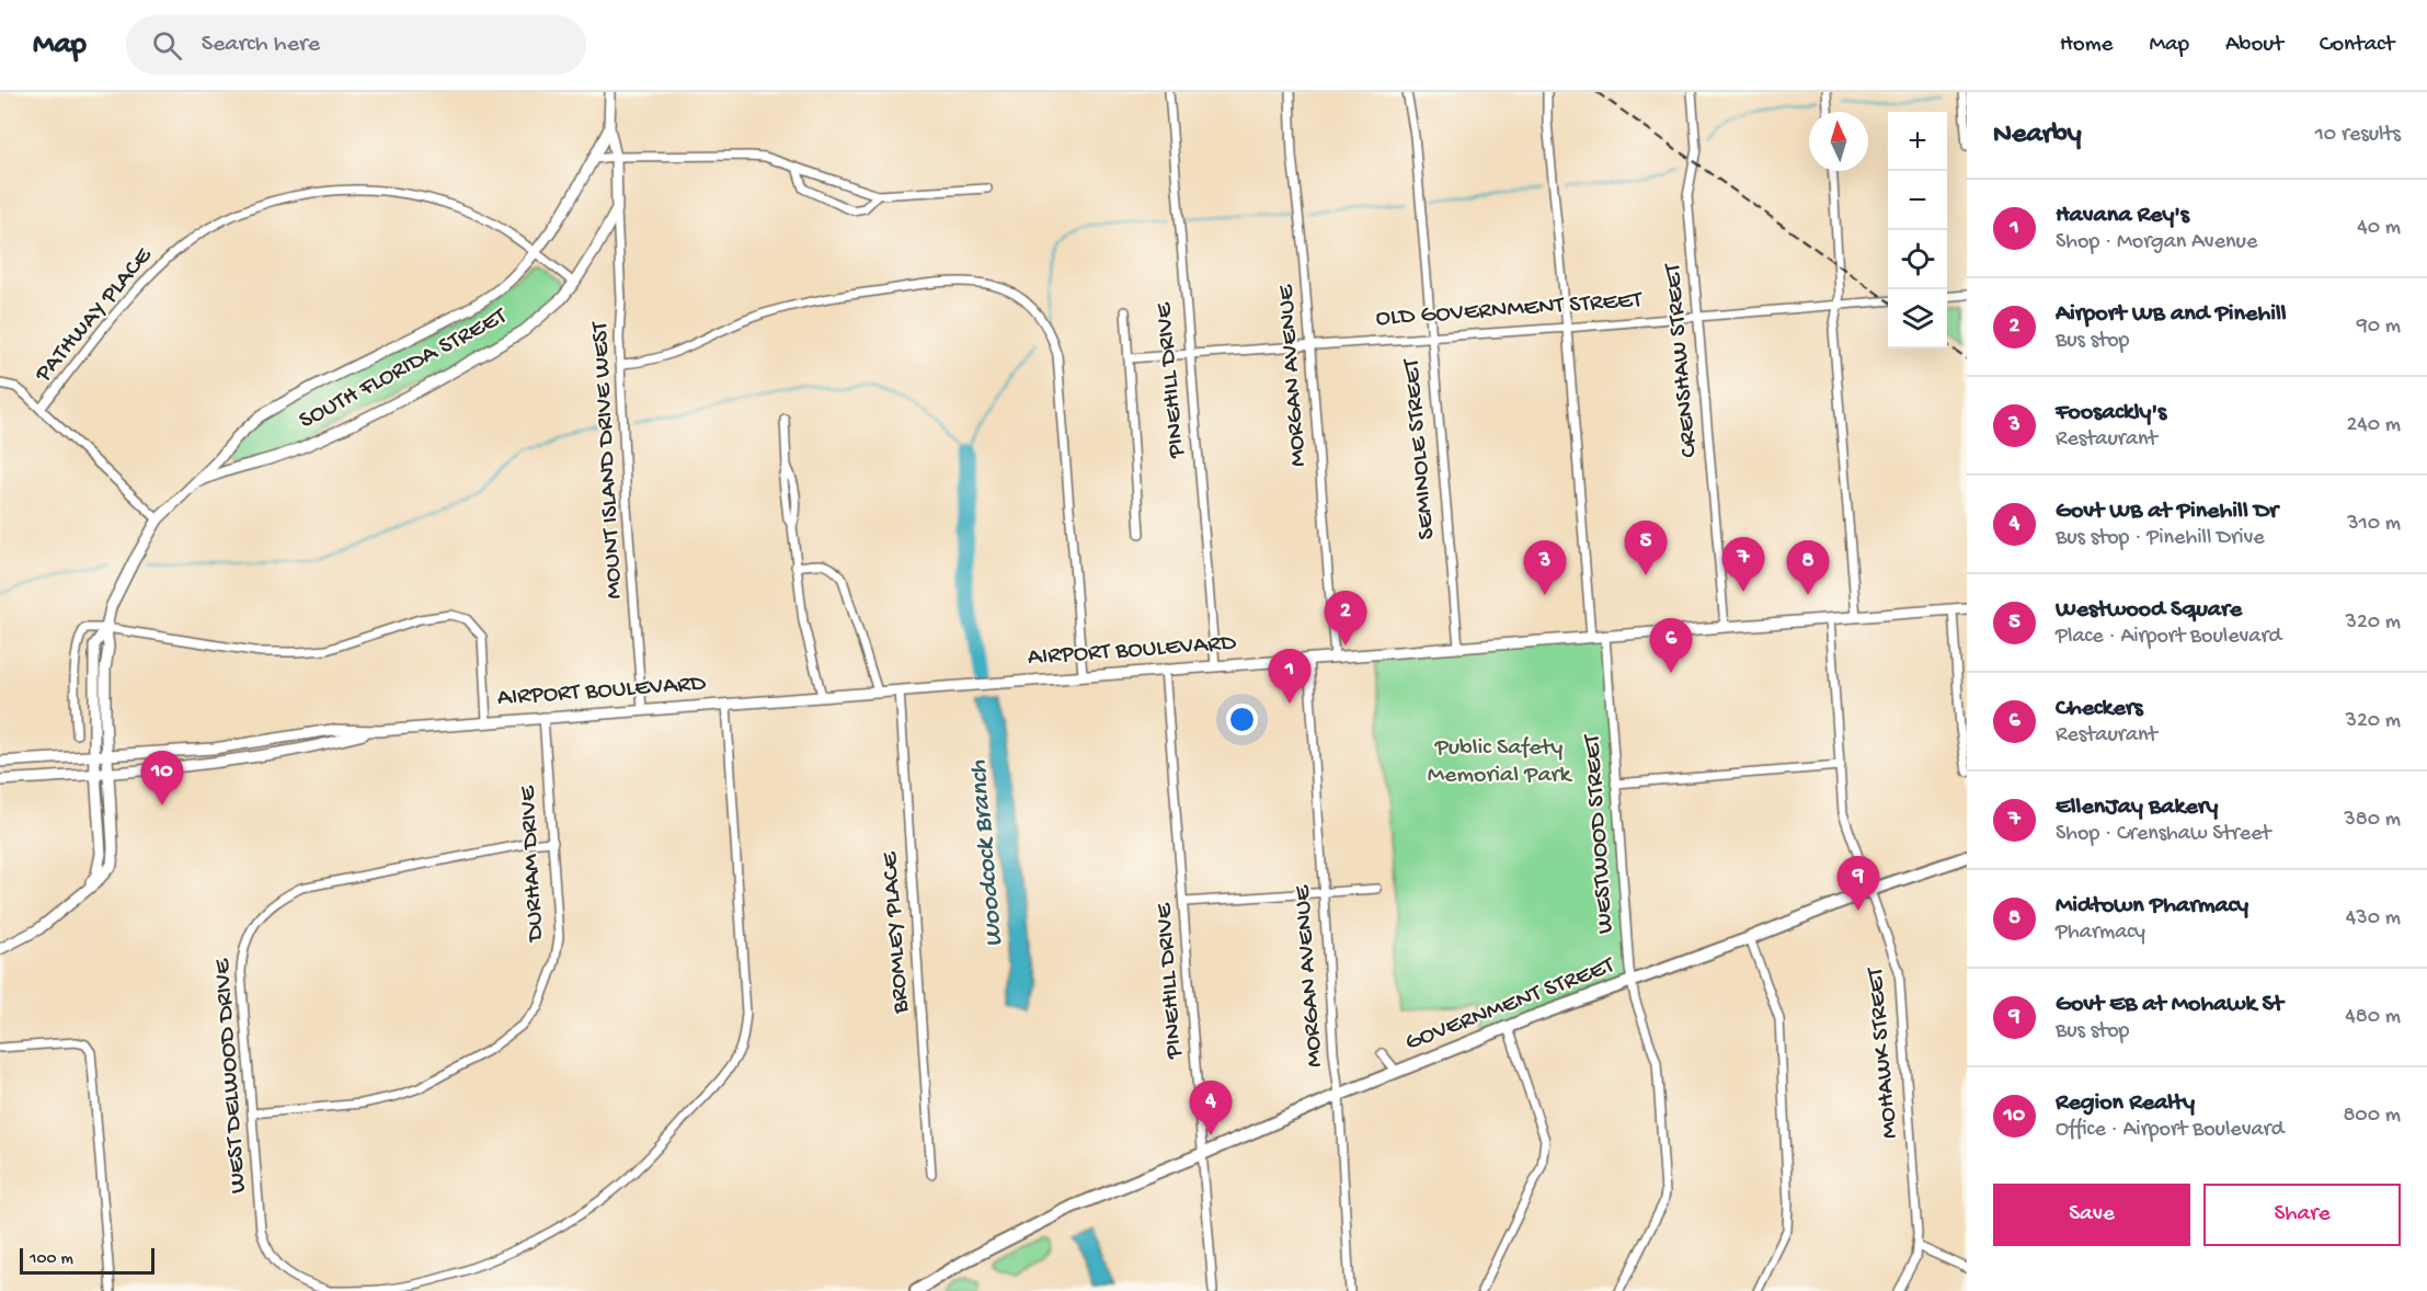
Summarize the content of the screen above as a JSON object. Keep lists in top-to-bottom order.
{
  "streets": {
    "main road": ["SOUTH FLORIDA STREET", "AIRPORT BOULEVARD", "GOVERNMENT STREET"],
    "street": [
      "OLD GOVERNMENT STREET",
      "PATHWAY PLACE",
      "CRENSHAW STREET",
      "MORGAN AVENUE",
      "PINEHILL DRIVE",
      "SEMINOLE STREET",
      "MOUNT ISLAND DRIVE WEST",
      "WESTWOOD STREET",
      "DURHAM DRIVE",
      "BROMLEY PLACE",
      "MOHAWK STREET",
      "WEST DELWOOD DRIVE"
    ]
  },
  "crossings": [
    ["OLD GOVERNMENT STREET", "CRENSHAW STREET"],
    ["OLD GOVERNMENT STREET", "MORGAN AVENUE"],
    ["OLD GOVERNMENT STREET", "PINEHILL DRIVE"],
    ["OLD GOVERNMENT STREET", "SEMINOLE STREET"],
    ["PATHWAY PLACE", "SOUTH FLORIDA STREET"],
    ["CRENSHAW STREET", "AIRPORT BOULEVARD"],
    ["SOUTH FLORIDA STREET", "MOUNT ISLAND DRIVE WEST"],
    ["SOUTH FLORIDA STREET", "AIRPORT BOULEVARD"],
    ["MORGAN AVENUE", "AIRPORT BOULEVARD"],
    ["MORGAN AVENUE", "GOVERNMENT STREET"],
    ["PINEHILL DRIVE", "AIRPORT BOULEVARD"],
    ["PINEHILL DRIVE", "GOVERNMENT STREET"],
    ["SEMINOLE STREET", "AIRPORT BOULEVARD"],
    ["MOUNT ISLAND DRIVE WEST", "AIRPORT BOULEVARD"],
    ["AIRPORT BOULEVARD", "WESTWOOD STREET"],
    ["AIRPORT BOULEVARD", "DURHAM DRIVE"],
    ["AIRPORT BOULEVARD", "BROMLEY PLACE"],
    ["AIRPORT BOULEVARD", "MOHAWK STREET"],
    ["WESTWOOD STREET", "GOVERNMENT STREET"],
    ["DURHAM DRIVE", "WEST DELWOOD DRIVE"],
    ["GOVERNMENT STREET", "MOHAWK STREET"]
  ],
  "water": ["Woodcock Branch"],
  "parks": ["Public Safety Memorial Park"],
  "scale_bar": "100 m",
  "north": "top",
  "page": {
    "header": "Map",
    "search": "Search here",
    "nav": [
      "Home",
      "Map",
      "About",
      "Contact"
    ],
    "heading": ["Nearby", "10 results"],
    "map_buttons": ["+", "−"],
    "list": [
      {
        "mark": "1",
        "name": "Havana Rey's",
        "note": "Shop · Morgan Avenue",
        "value": "40 m"
      },
      {
        "mark": "2",
        "name": "Airport WB and Pinehill",
        "note": "Bus stop",
        "value": "90 m"
      },
      {
        "mark": "3",
        "name": "Foosackly's",
        "note": "Restaurant",
        "value": "240 m"
      },
      {
        "mark": "4",
        "name": "Govt WB at Pinehill Dr",
        "note": "Bus stop · Pinehill Drive",
        "value": "310 m"
      },
      {
        "mark": "5",
        "name": "Westwood Square",
        "note": "Place · Airport Boulevard",
        "value": "320 m"
      },
      {
        "mark": "6",
        "name": "Checkers",
        "note": "Restaurant",
        "value": "320 m"
      },
      {
        "mark": "7",
        "name": "EllenJay Bakery",
        "note": "Shop · Crenshaw Street",
        "value": "380 m"
      },
      {
        "mark": "8",
        "name": "Midtown Pharmacy",
        "note": "Pharmacy",
        "value": "430 m"
      },
      {
        "mark": "9",
        "name": "Govt EB at Mohawk St",
        "note": "Bus stop",
        "value": "480 m"
      },
      {
        "mark": "10",
        "name": "Region Realty",
        "note": "Office · Airport Boulevard",
        "value": "800 m"
      }
    ],
    "pins": [
      "5",
      "7",
      "3",
      "8",
      "2",
      "6",
      "1",
      "10",
      "9",
      "4"
    ],
    "buttons": ["Save", "Share"],
    "scale": "100 m"
  }
}
